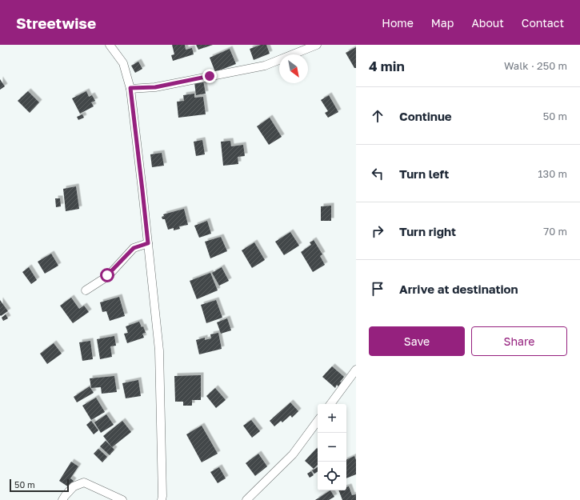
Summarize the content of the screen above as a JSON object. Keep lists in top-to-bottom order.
{
  "scale_bar": "50 m",
  "north": "bottom right",
  "page": {
    "header": "Streetwise",
    "nav": [
      "Home",
      "Map",
      "About",
      "Contact"
    ],
    "heading": ["4 min", "Walk · 250 m"],
    "list": [
      ["Continue", "50 m"],
      ["Turn left", "130 m"],
      ["Turn right", "70 m"],
      "Arrive at destination"
    ],
    "buttons": ["Save", "Share"],
    "map_buttons": ["+", "−"],
    "scale": "50 m"
  }
}
